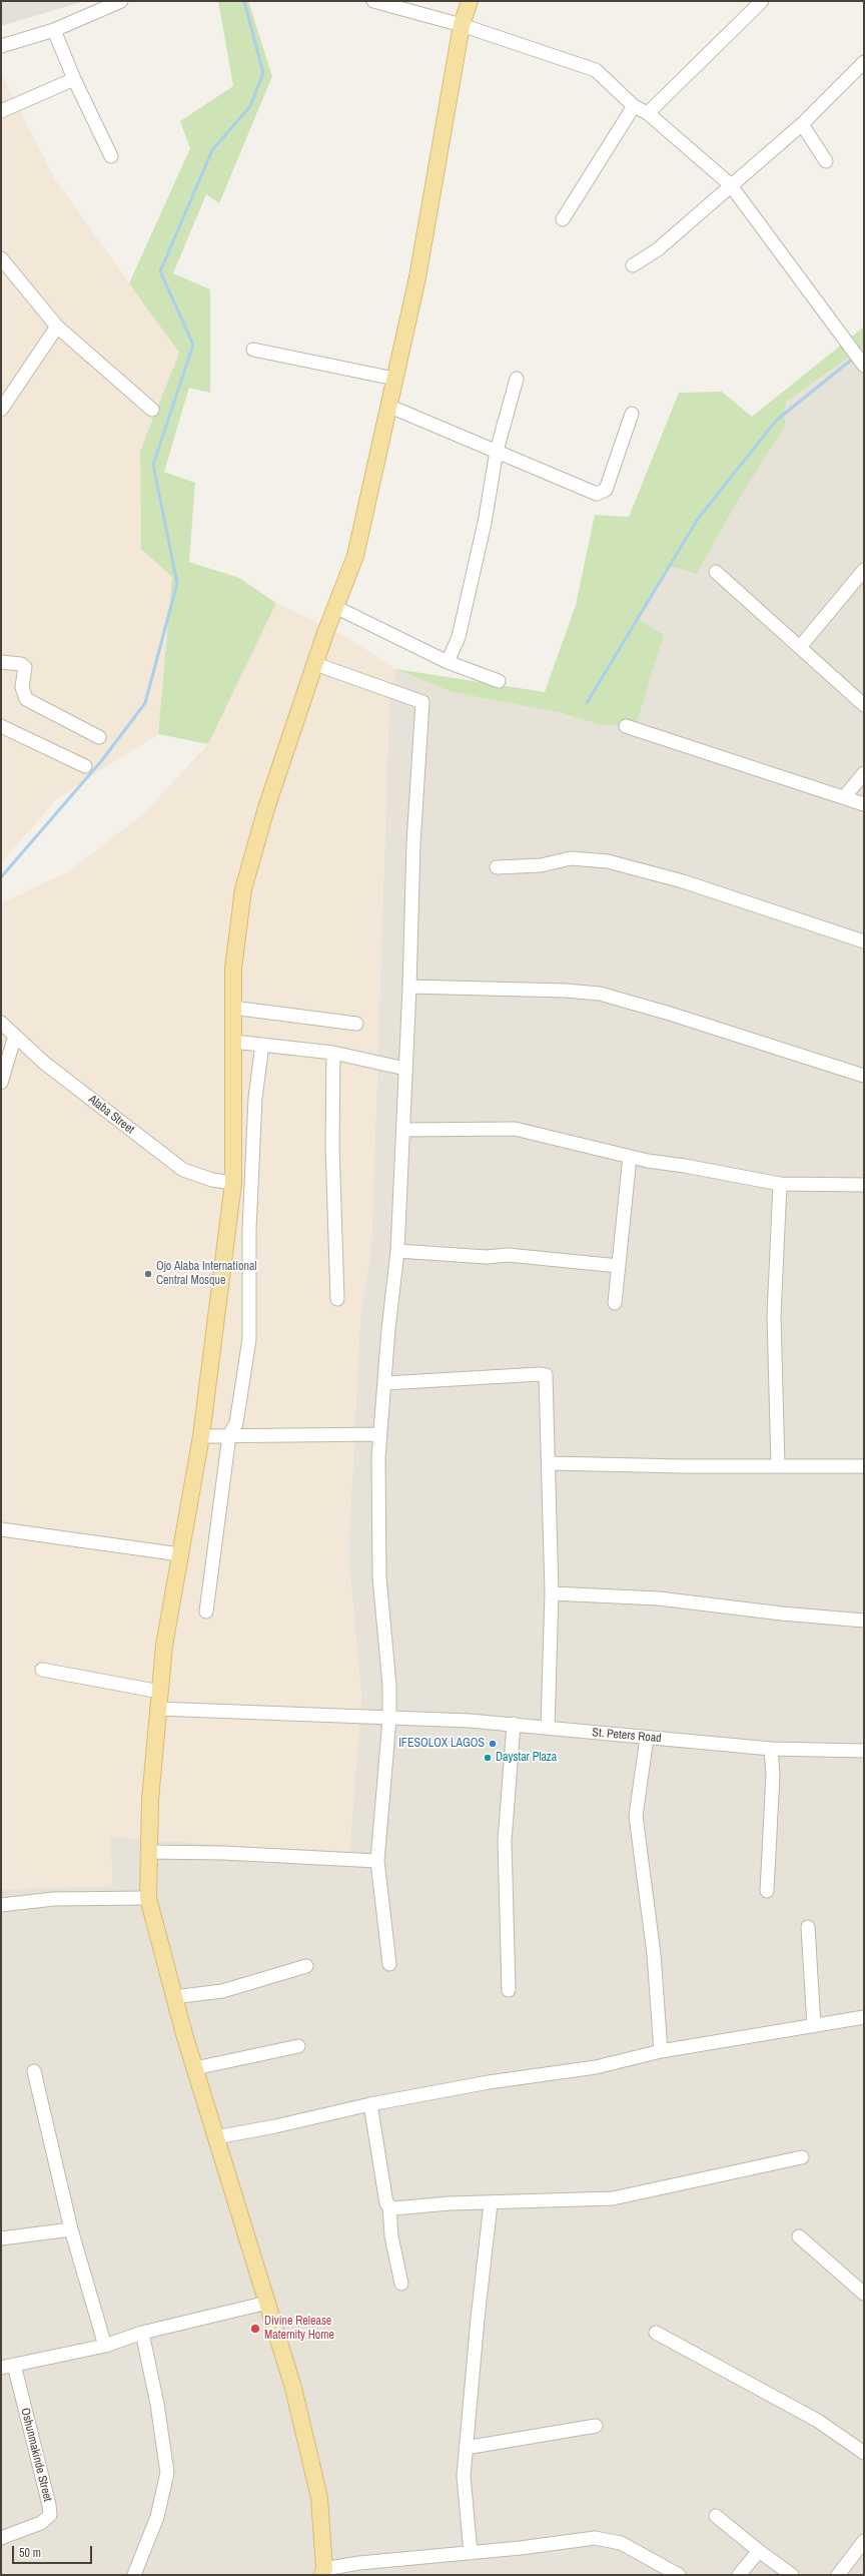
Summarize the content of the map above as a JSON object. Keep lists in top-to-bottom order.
{
  "streets": {
    "street": ["Alaba Street", "St. Peters Road", "Oshunmakinde Street"]
  },
  "places": [
    "Ojo Alaba International Central Mosque",
    "IFESOLOX LAGOS",
    "Daystar Plaza",
    "Divine Release Maternity Home"
  ],
  "scale_bar": "50 m"
}
